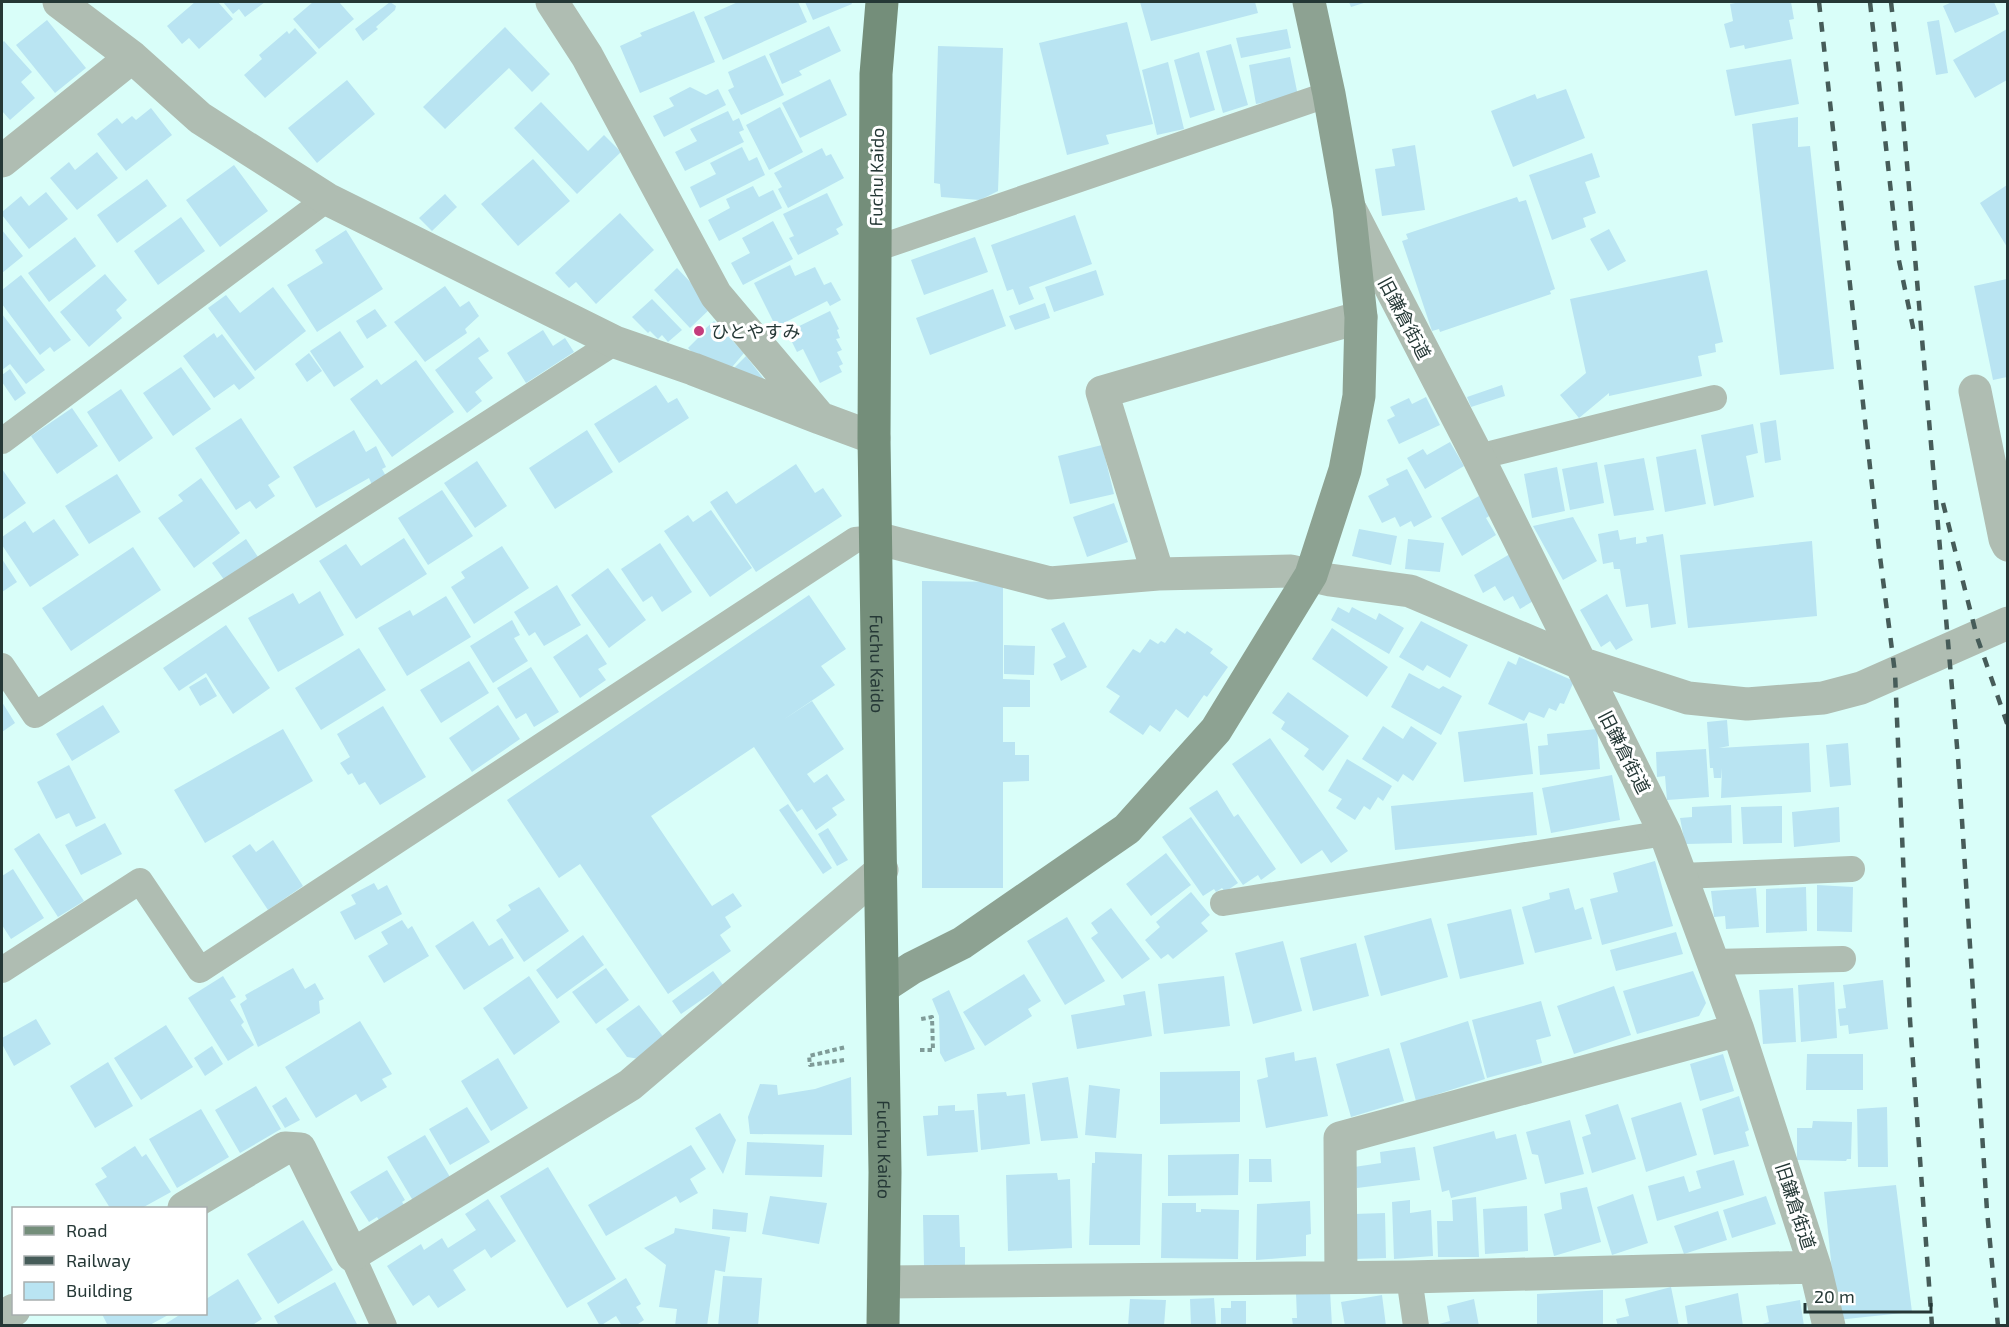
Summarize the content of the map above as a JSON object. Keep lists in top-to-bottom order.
{
  "streets": {
    "main road": ["Fuchu Kaido"],
    "street": ["旧鎌倉街道"]
  },
  "places": ["ひとやすみ"],
  "legend": ["Road", "Railway", "Building"],
  "scale_bar": "20 m"
}
